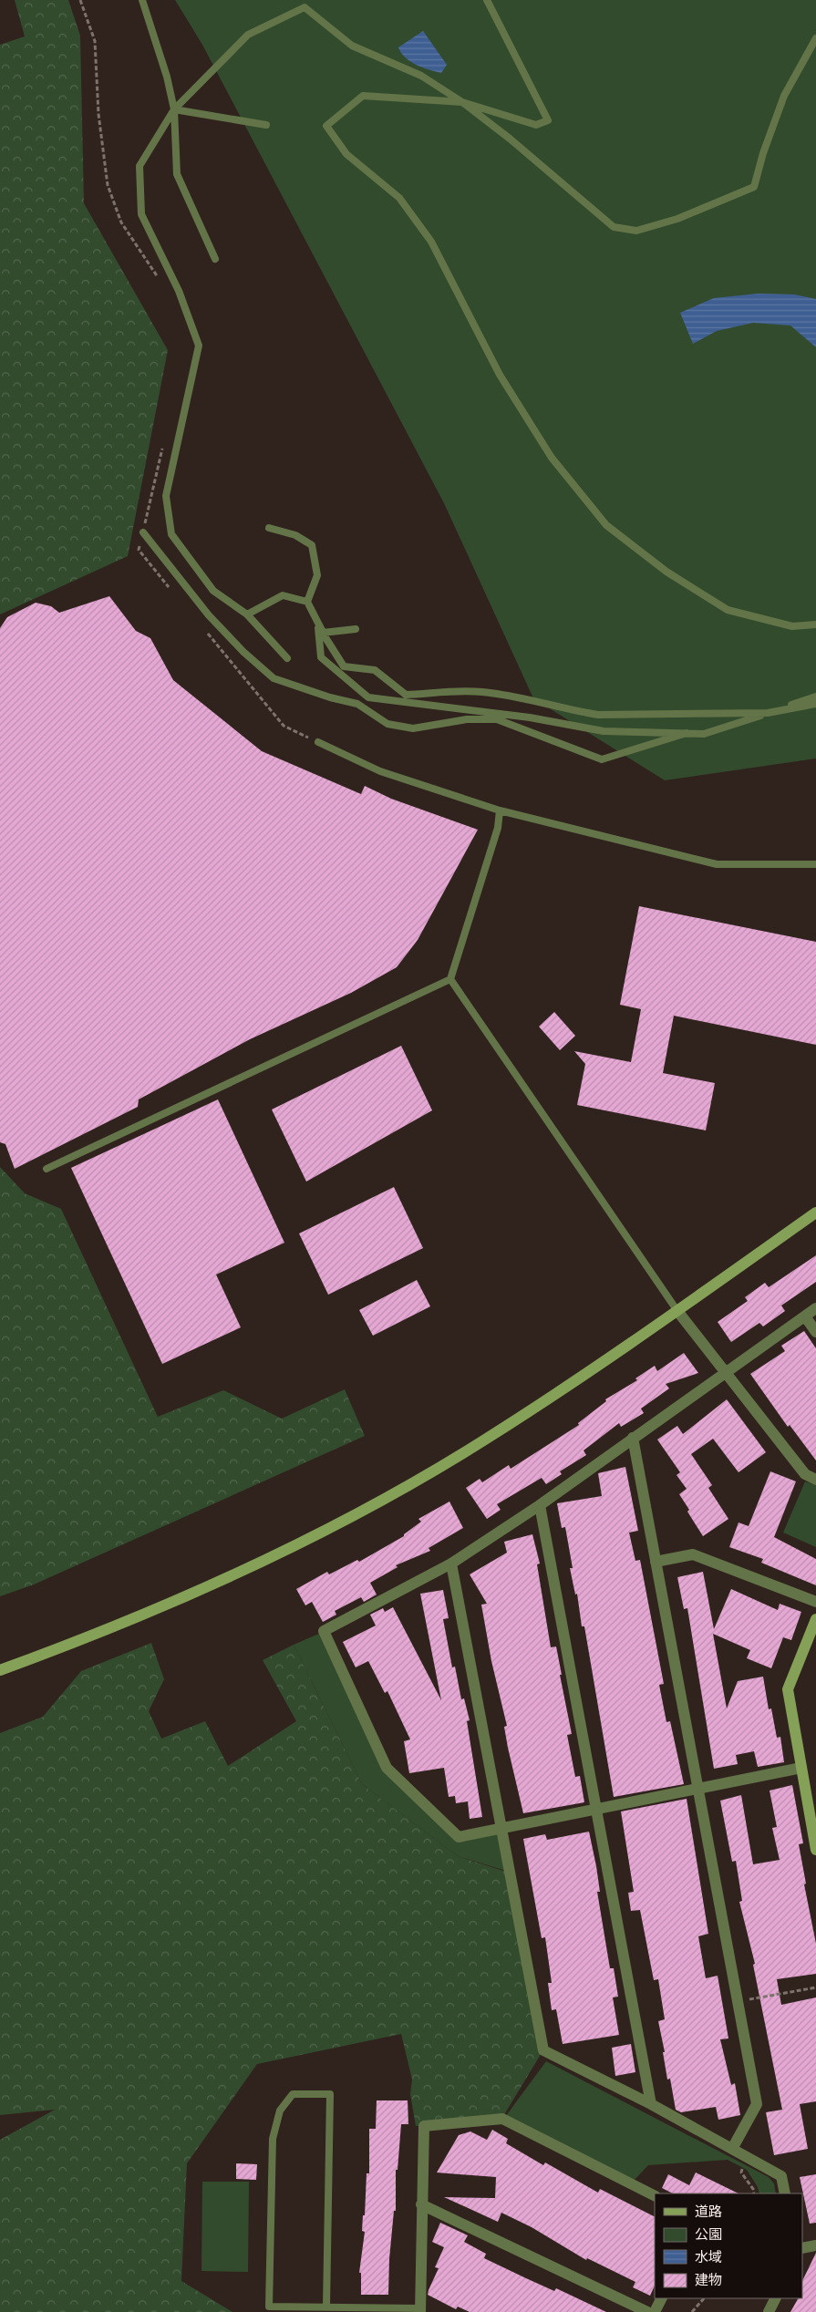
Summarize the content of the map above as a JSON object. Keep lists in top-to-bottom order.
{
  "legend": [
    "道路",
    "公園",
    "水域",
    "建物"
  ]
}
